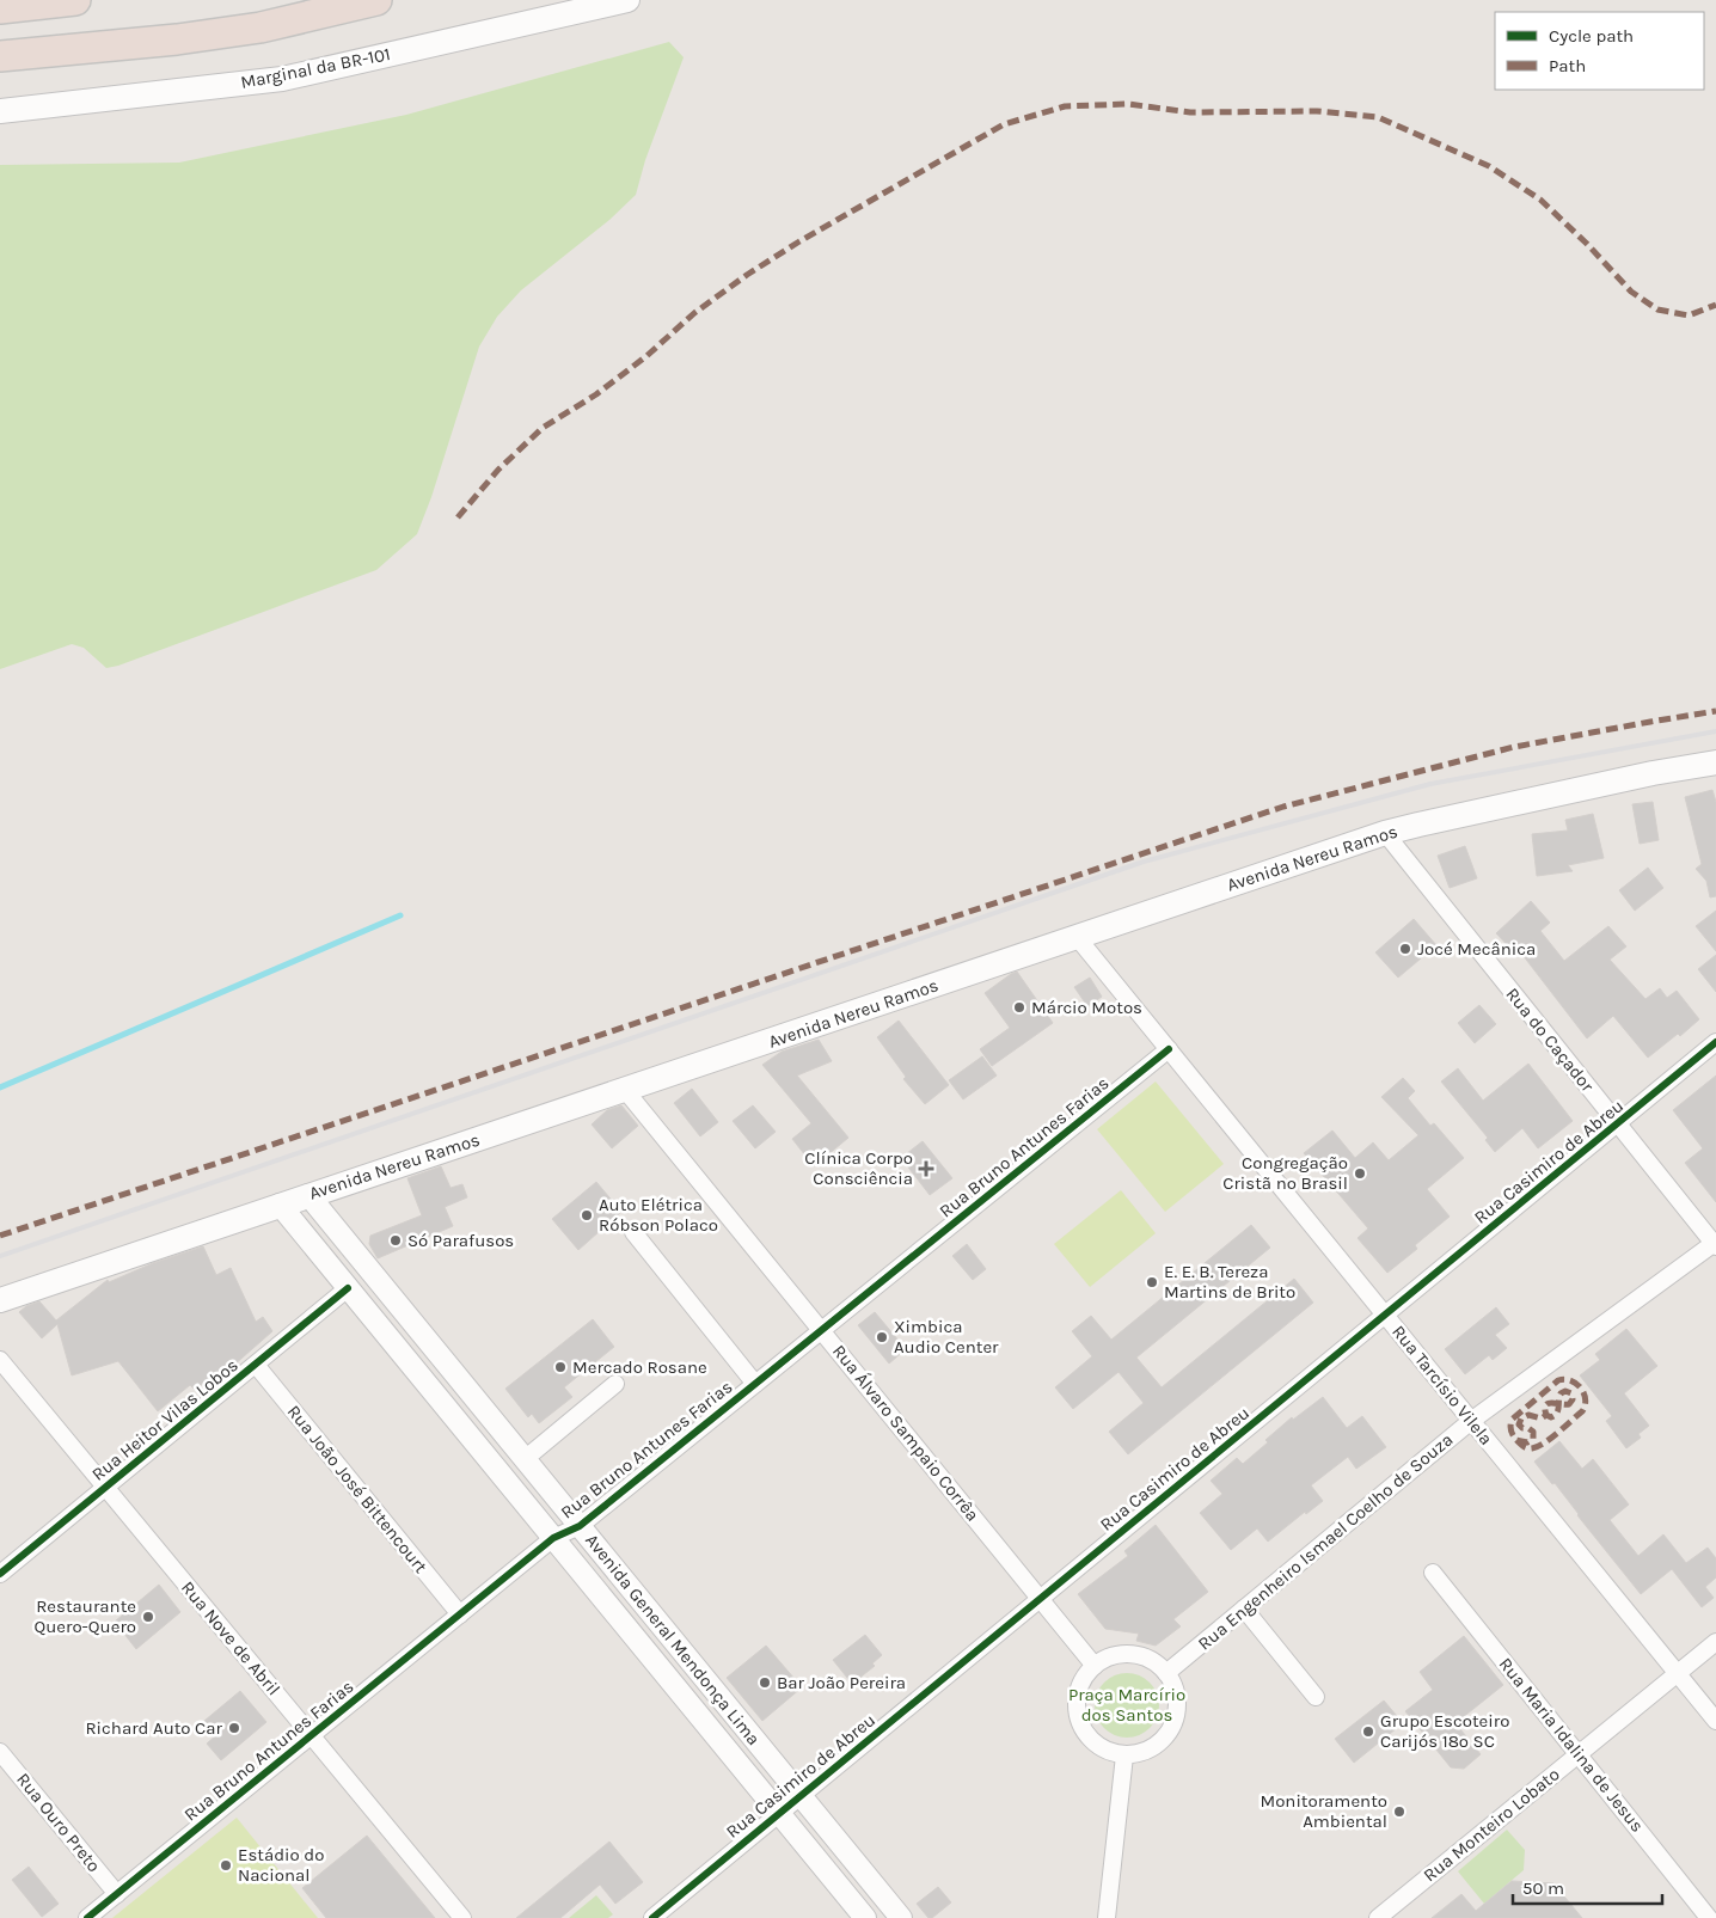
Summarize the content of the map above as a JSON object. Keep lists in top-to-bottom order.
{
  "streets": {
    "main road": ["Marginal da BR-101", "Avenida Nereu Ramos"],
    "street": [
      "Rua do Caçador",
      "Rua Bruno Antunes Farias",
      "Rua Casimiro de Abreu",
      "Rua Tarcísio Vilela",
      "Rua Heitor Vilas Lobos",
      "Rua Álvaro Sampaio Corrêa",
      "Rua João José Bittencourt",
      "Rua Engenheiro Ismael Coelho de Souza",
      "Rua Nove de Abril",
      "Avenida General Mendonça Lima",
      "Rua Maria Idalina de Jesus",
      "Rua Ouro Preto",
      "Rua Monteiro Lobato"
    ]
  },
  "crossings": [
    ["Avenida Nereu Ramos", "Rua do Caçador"],
    ["Avenida Nereu Ramos", "Rua Tarcísio Vilela"],
    ["Avenida Nereu Ramos", "Rua Álvaro Sampaio Corrêa"],
    ["Avenida Nereu Ramos", "Avenida General Mendonça Lima"],
    ["Rua do Caçador", "Rua Casimiro de Abreu"],
    ["Rua do Caçador", "Rua Engenheiro Ismael Coelho de Souza"],
    ["Rua Bruno Antunes Farias", "Rua Tarcísio Vilela"],
    ["Rua Bruno Antunes Farias", "Rua Álvaro Sampaio Corrêa"],
    ["Rua Bruno Antunes Farias", "Rua João José Bittencourt"],
    ["Rua Bruno Antunes Farias", "Rua Nove de Abril"],
    ["Rua Bruno Antunes Farias", "Avenida General Mendonça Lima"],
    ["Rua Bruno Antunes Farias", "Rua Ouro Preto"],
    ["Rua Casimiro de Abreu", "Rua Tarcísio Vilela"],
    ["Rua Casimiro de Abreu", "Rua Álvaro Sampaio Corrêa"],
    ["Rua Casimiro de Abreu", "Avenida General Mendonça Lima"],
    ["Rua Tarcísio Vilela", "Rua Engenheiro Ismael Coelho de Souza"],
    ["Rua Tarcísio Vilela", "Rua Monteiro Lobato"],
    ["Rua Heitor Vilas Lobos", "Rua João José Bittencourt"],
    ["Rua Heitor Vilas Lobos", "Rua Nove de Abril"],
    ["Rua Heitor Vilas Lobos", "Avenida General Mendonça Lima"],
    ["Rua Álvaro Sampaio Corrêa", "Rua Engenheiro Ismael Coelho de Souza"],
    ["Rua Maria Idalina de Jesus", "Rua Monteiro Lobato"]
  ],
  "parks": ["Praça Marcírio dos Santos"],
  "places": {
    "other": [
      "Jocé Mecânica",
      "Márcio Motos",
      "Congregação Cristã no Brasil",
      "Auto Elétrica Róbson Polaco",
      "Só Parafusos",
      "E. E. B. Tereza Martins de Brito",
      "Ximbica Audio Center",
      "Mercado Rosane",
      "Restaurante Quero-Quero",
      "Bar João Pereira",
      "Richard Auto Car",
      "Grupo Escoteiro Carijós 18º SC",
      "Monitoramento Ambiental",
      "Estádio do Nacional"
    ],
    "health": ["Clínica Corpo Consciência"]
  },
  "legend": ["Cycle path", "Path"],
  "scale_bar": "50 m"
}
